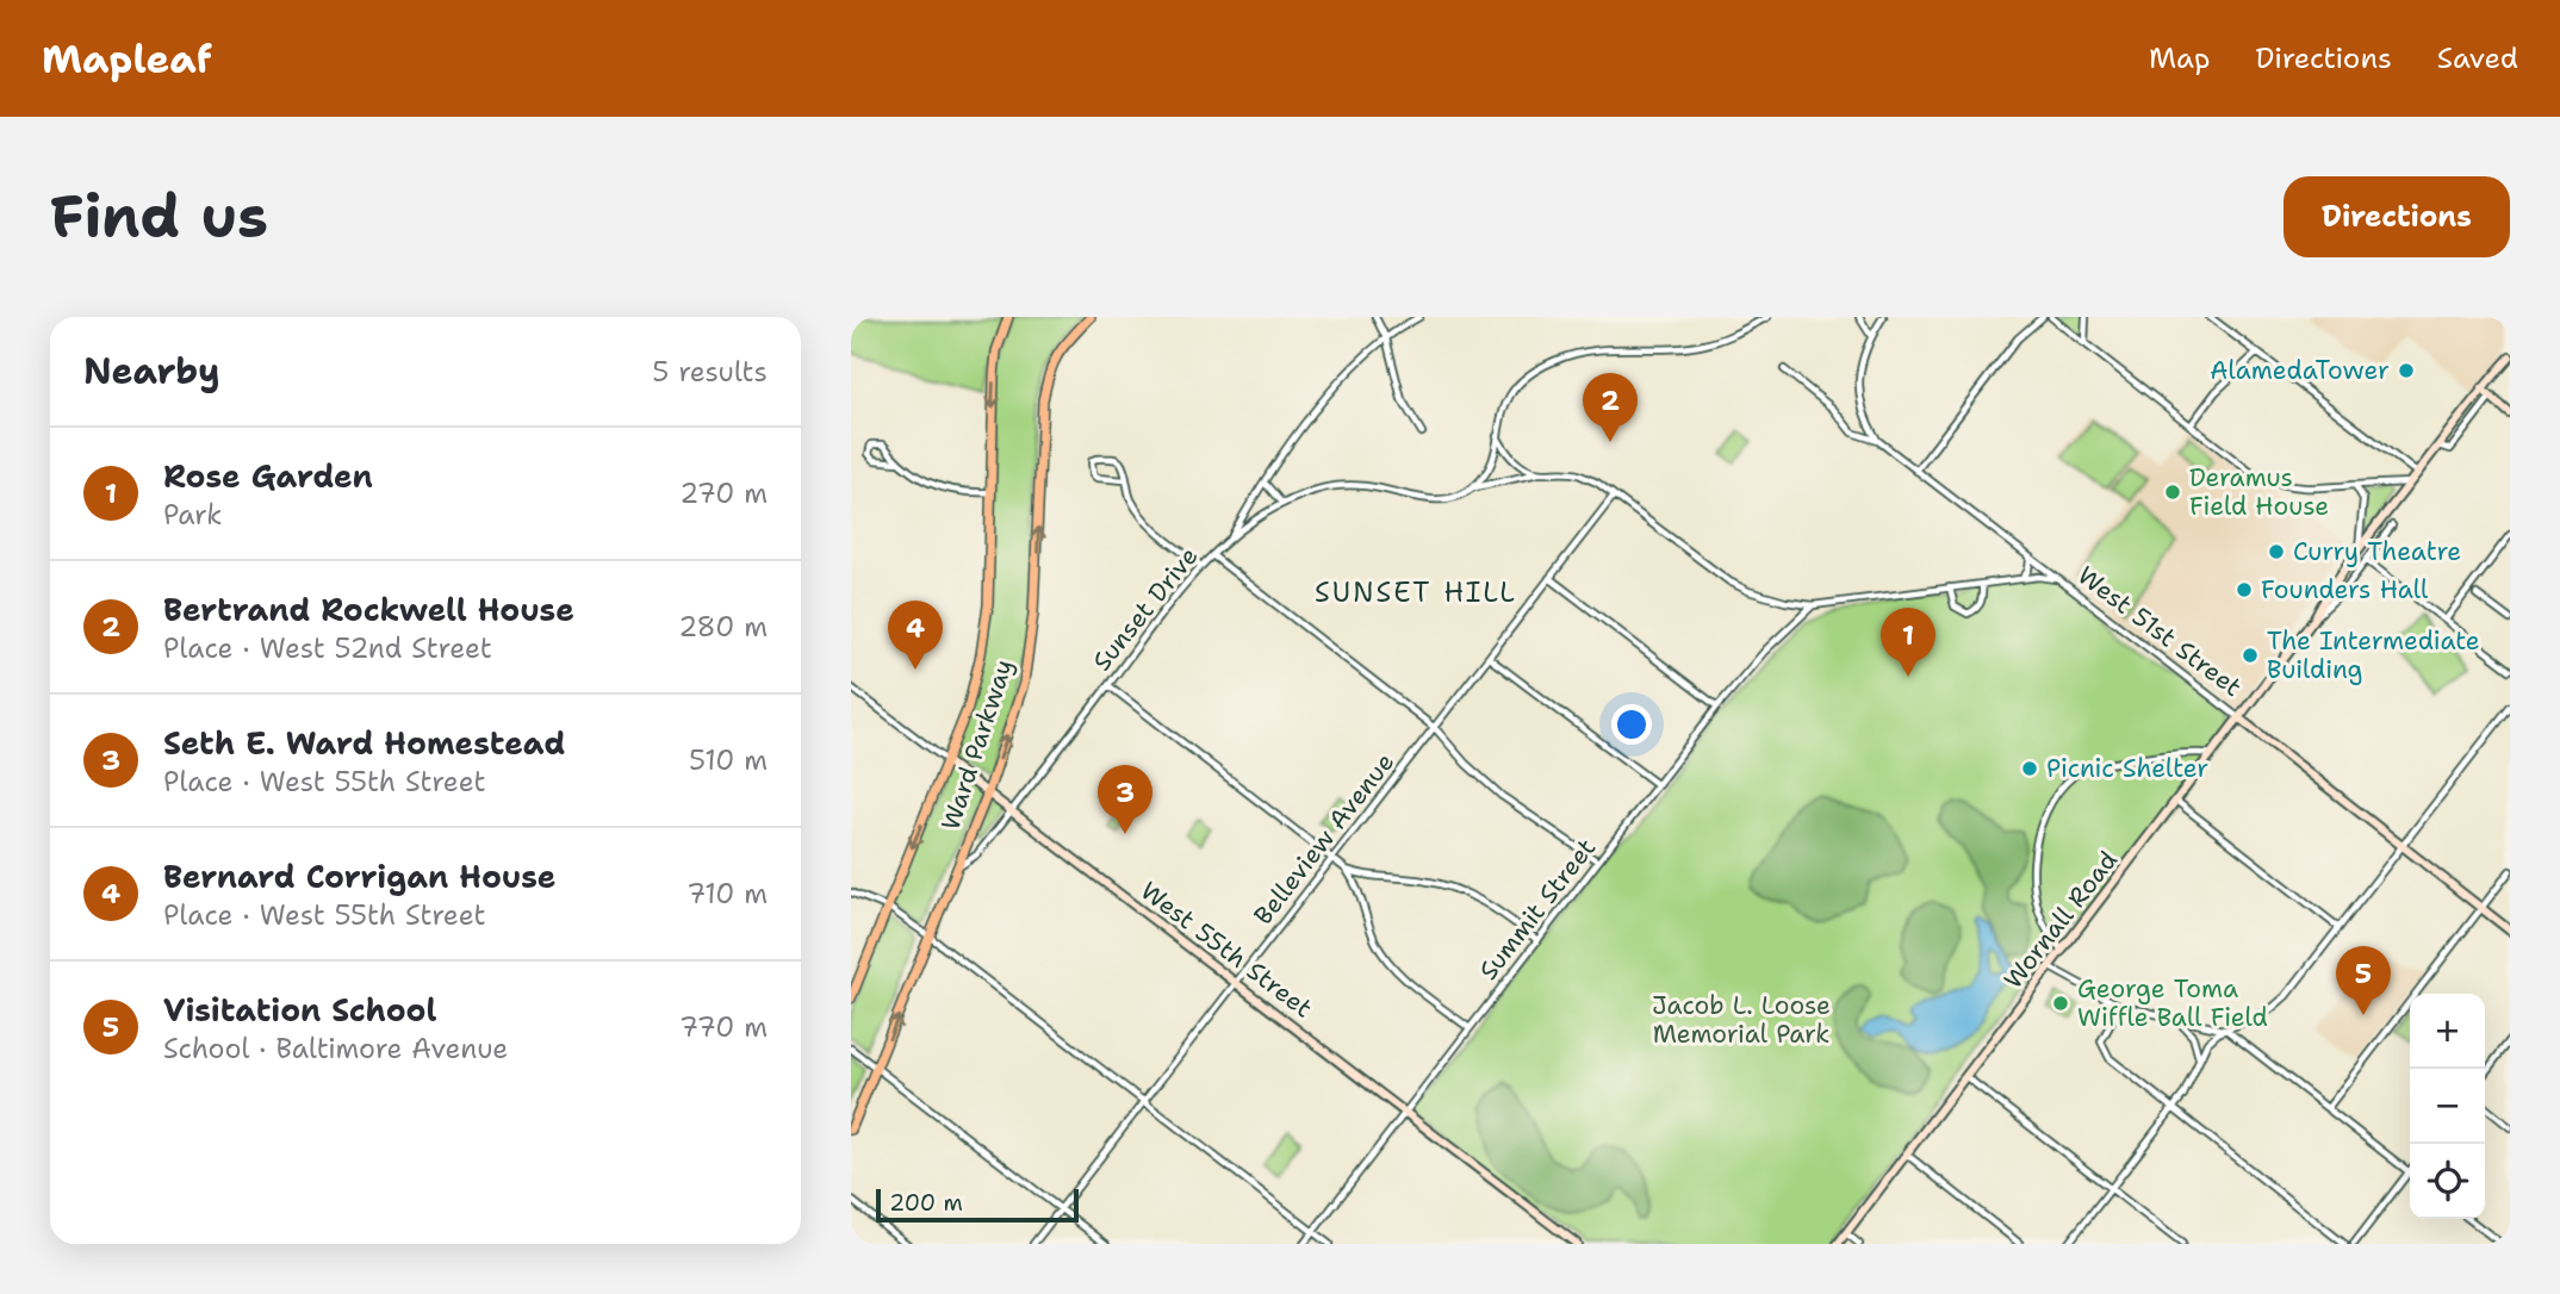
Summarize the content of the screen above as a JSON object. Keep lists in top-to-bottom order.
{
  "streets": {
    "main road": [
      "West 51st Street",
      "Ward Parkway",
      "Wornall Road",
      "West 55th Street"
    ],
    "street": ["Sunset Drive", "Belleview Avenue", "Summit Street"]
  },
  "crossings": [
    ["Sunset Drive", "Ward Parkway"],
    ["Sunset Drive", "West 55th Street"],
    ["West 51st Street", "Wornall Road"],
    ["Ward Parkway", "West 55th Street"],
    ["Belleview Avenue", "West 55th Street"],
    ["Summit Street", "West 55th Street"]
  ],
  "districts": ["SUNSET HILL"],
  "parks": ["Jacob L. Loose Memorial Park"],
  "places": [
    "AlamedaTower",
    "Deramus Field House",
    "Curry Theatre",
    "Founders Hall",
    "The Intermediate Building",
    "Picnic Shelter",
    "George Toma Wiffle Ball Field"
  ],
  "scale_bar": "200 m",
  "page": {
    "header": "Mapleaf",
    "nav": ["Map", "Directions", "Saved"],
    "buttons": "Directions",
    "title": "Find us",
    "heading": ["Nearby", "5 results"],
    "pins": [
      "2",
      "4",
      "1",
      "3",
      "5"
    ],
    "list": [
      {
        "mark": "1",
        "name": "Rose Garden",
        "note": "Park",
        "value": "270 m"
      },
      {
        "mark": "2",
        "name": "Bertrand Rockwell House",
        "note": "Place · West 52nd Street",
        "value": "280 m"
      },
      {
        "mark": "3",
        "name": "Seth E. Ward Homestead",
        "note": "Place · West 55th Street",
        "value": "510 m"
      },
      {
        "mark": "4",
        "name": "Bernard Corrigan House",
        "note": "Place · West 55th Street",
        "value": "710 m"
      },
      {
        "mark": "5",
        "name": "Visitation School",
        "note": "School · Baltimore Avenue",
        "value": "770 m"
      }
    ],
    "map_buttons": ["+", "−"],
    "scale": "200 m"
  }
}
